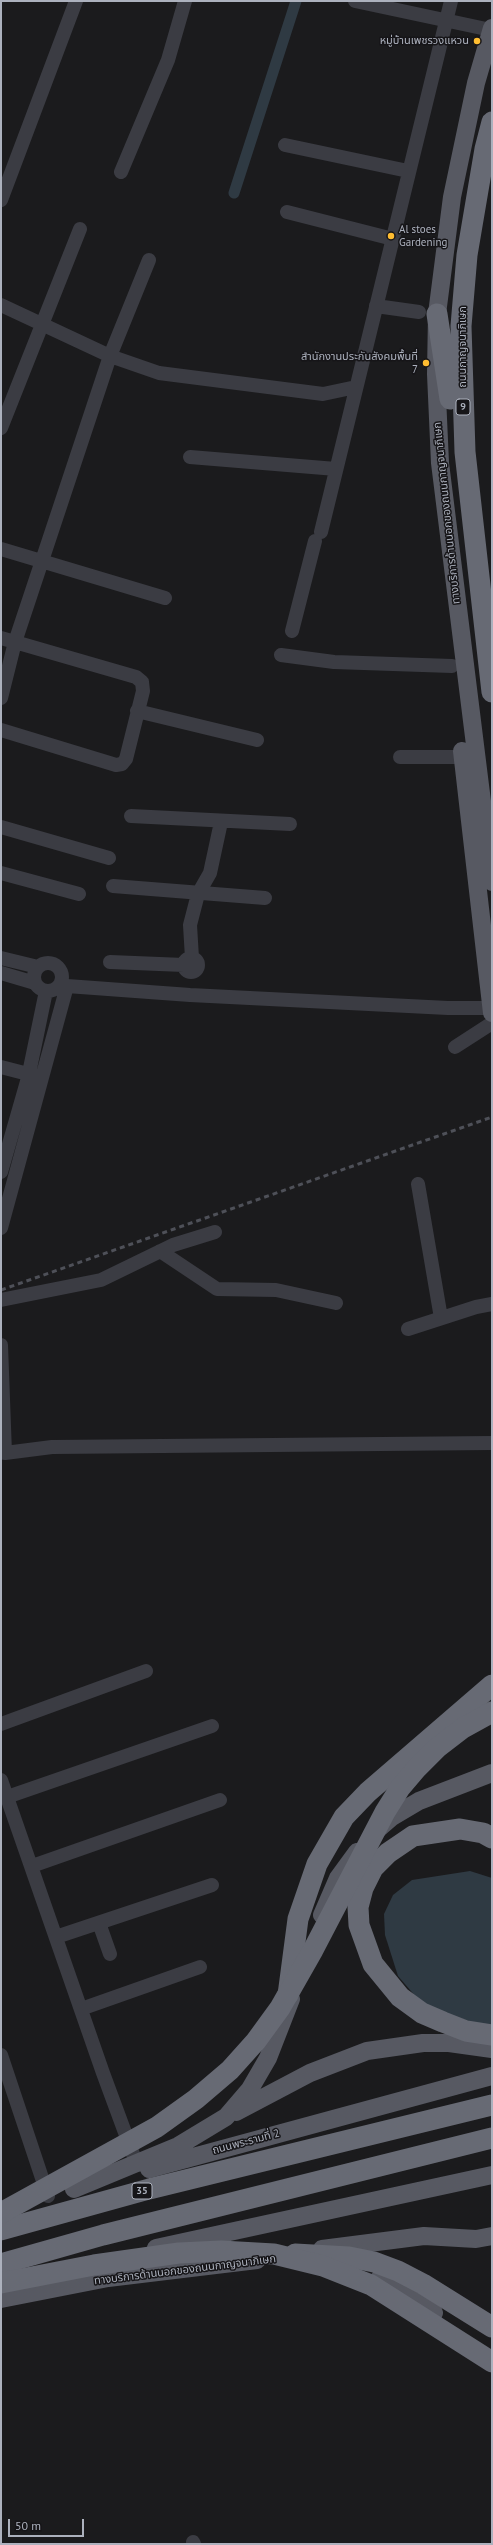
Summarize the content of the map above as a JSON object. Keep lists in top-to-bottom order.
{
  "streets": {
    "highway": [
      "ถนนกาญจนาภิเษก",
      "9",
      "ถนนพระรามที่ 2",
      "35"
    ],
    "main road": ["ทางบริการด้านนอกของถนนกาญจนาภิเษก"]
  },
  "places": ["หมู่บ้านเพชรวงแหวน", "Al stoes Gardening", "สำนักงานประกันสังคมพื้นที่ 7"],
  "scale_bar": "50 m"
}
